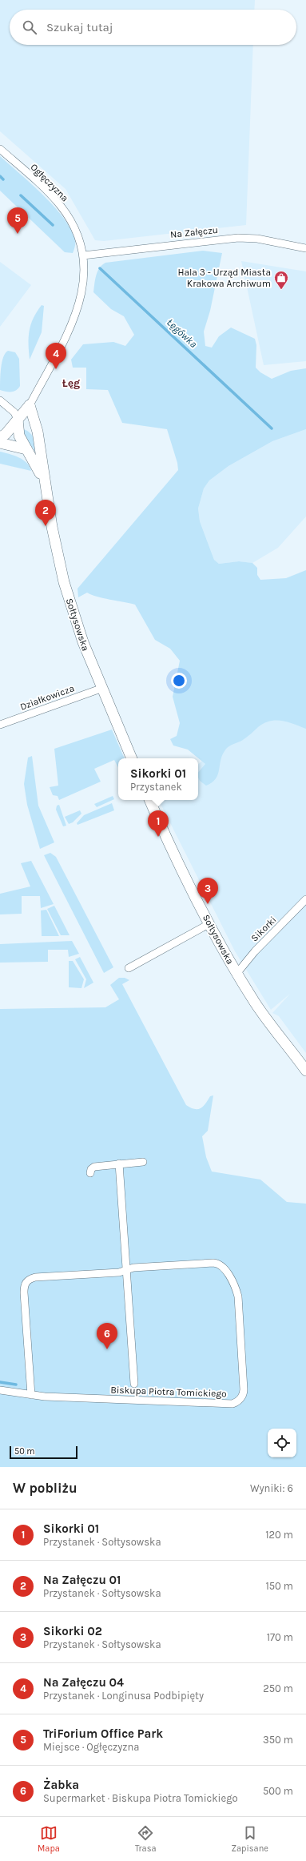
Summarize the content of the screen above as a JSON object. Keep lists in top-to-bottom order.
{
  "streets": {
    "street": [
      "Ogłęczyzna",
      "Na Załęczu",
      "Sołtysowska",
      "Działkowicza",
      "Sikorki",
      "Biskupa Piotra Tomickiego"
    ]
  },
  "crossings": [
    ["Ogłęczyzna", "Na Załęczu"],
    ["Ogłęczyzna", "Sołtysowska"],
    ["Sołtysowska", "Działkowicza"],
    ["Sołtysowska", "Sikorki"]
  ],
  "districts": ["Łęg"],
  "water": ["Łęgówka"],
  "places": {
    "shop": ["Hala 3 - Urząd Miasta Krakowa Archiwum"]
  },
  "scale_bar": "50 m",
  "page": {
    "search": "Szukaj tutaj",
    "pins": [
      "5",
      "4",
      "2",
      "1",
      "3",
      "6"
    ],
    "popup": ["Sikorki 01", "Przystanek"],
    "scale": "50 m",
    "heading": ["W pobliżu", "Wyniki: 6"],
    "list": [
      {
        "mark": "1",
        "name": "Sikorki 01",
        "note": "Przystanek · Sołtysowska",
        "value": "120 m"
      },
      {
        "mark": "2",
        "name": "Na Załęczu 01",
        "note": "Przystanek · Sołtysowska",
        "value": "150 m"
      },
      {
        "mark": "3",
        "name": "Sikorki 02",
        "note": "Przystanek · Sołtysowska",
        "value": "170 m"
      },
      {
        "mark": "4",
        "name": "Na Załęczu 04",
        "note": "Przystanek · Longinusa Podbipięty",
        "value": "250 m"
      },
      {
        "mark": "5",
        "name": "TriForium Office Park",
        "note": "Miejsce · Ogłęczyzna",
        "value": "350 m"
      },
      {
        "mark": "6",
        "name": "Żabka",
        "note": "Supermarket · Biskupa Piotra Tomickiego",
        "value": "500 m"
      }
    ],
    "nav": ["Mapa", "Trasa", "Zapisane"]
  }
}
